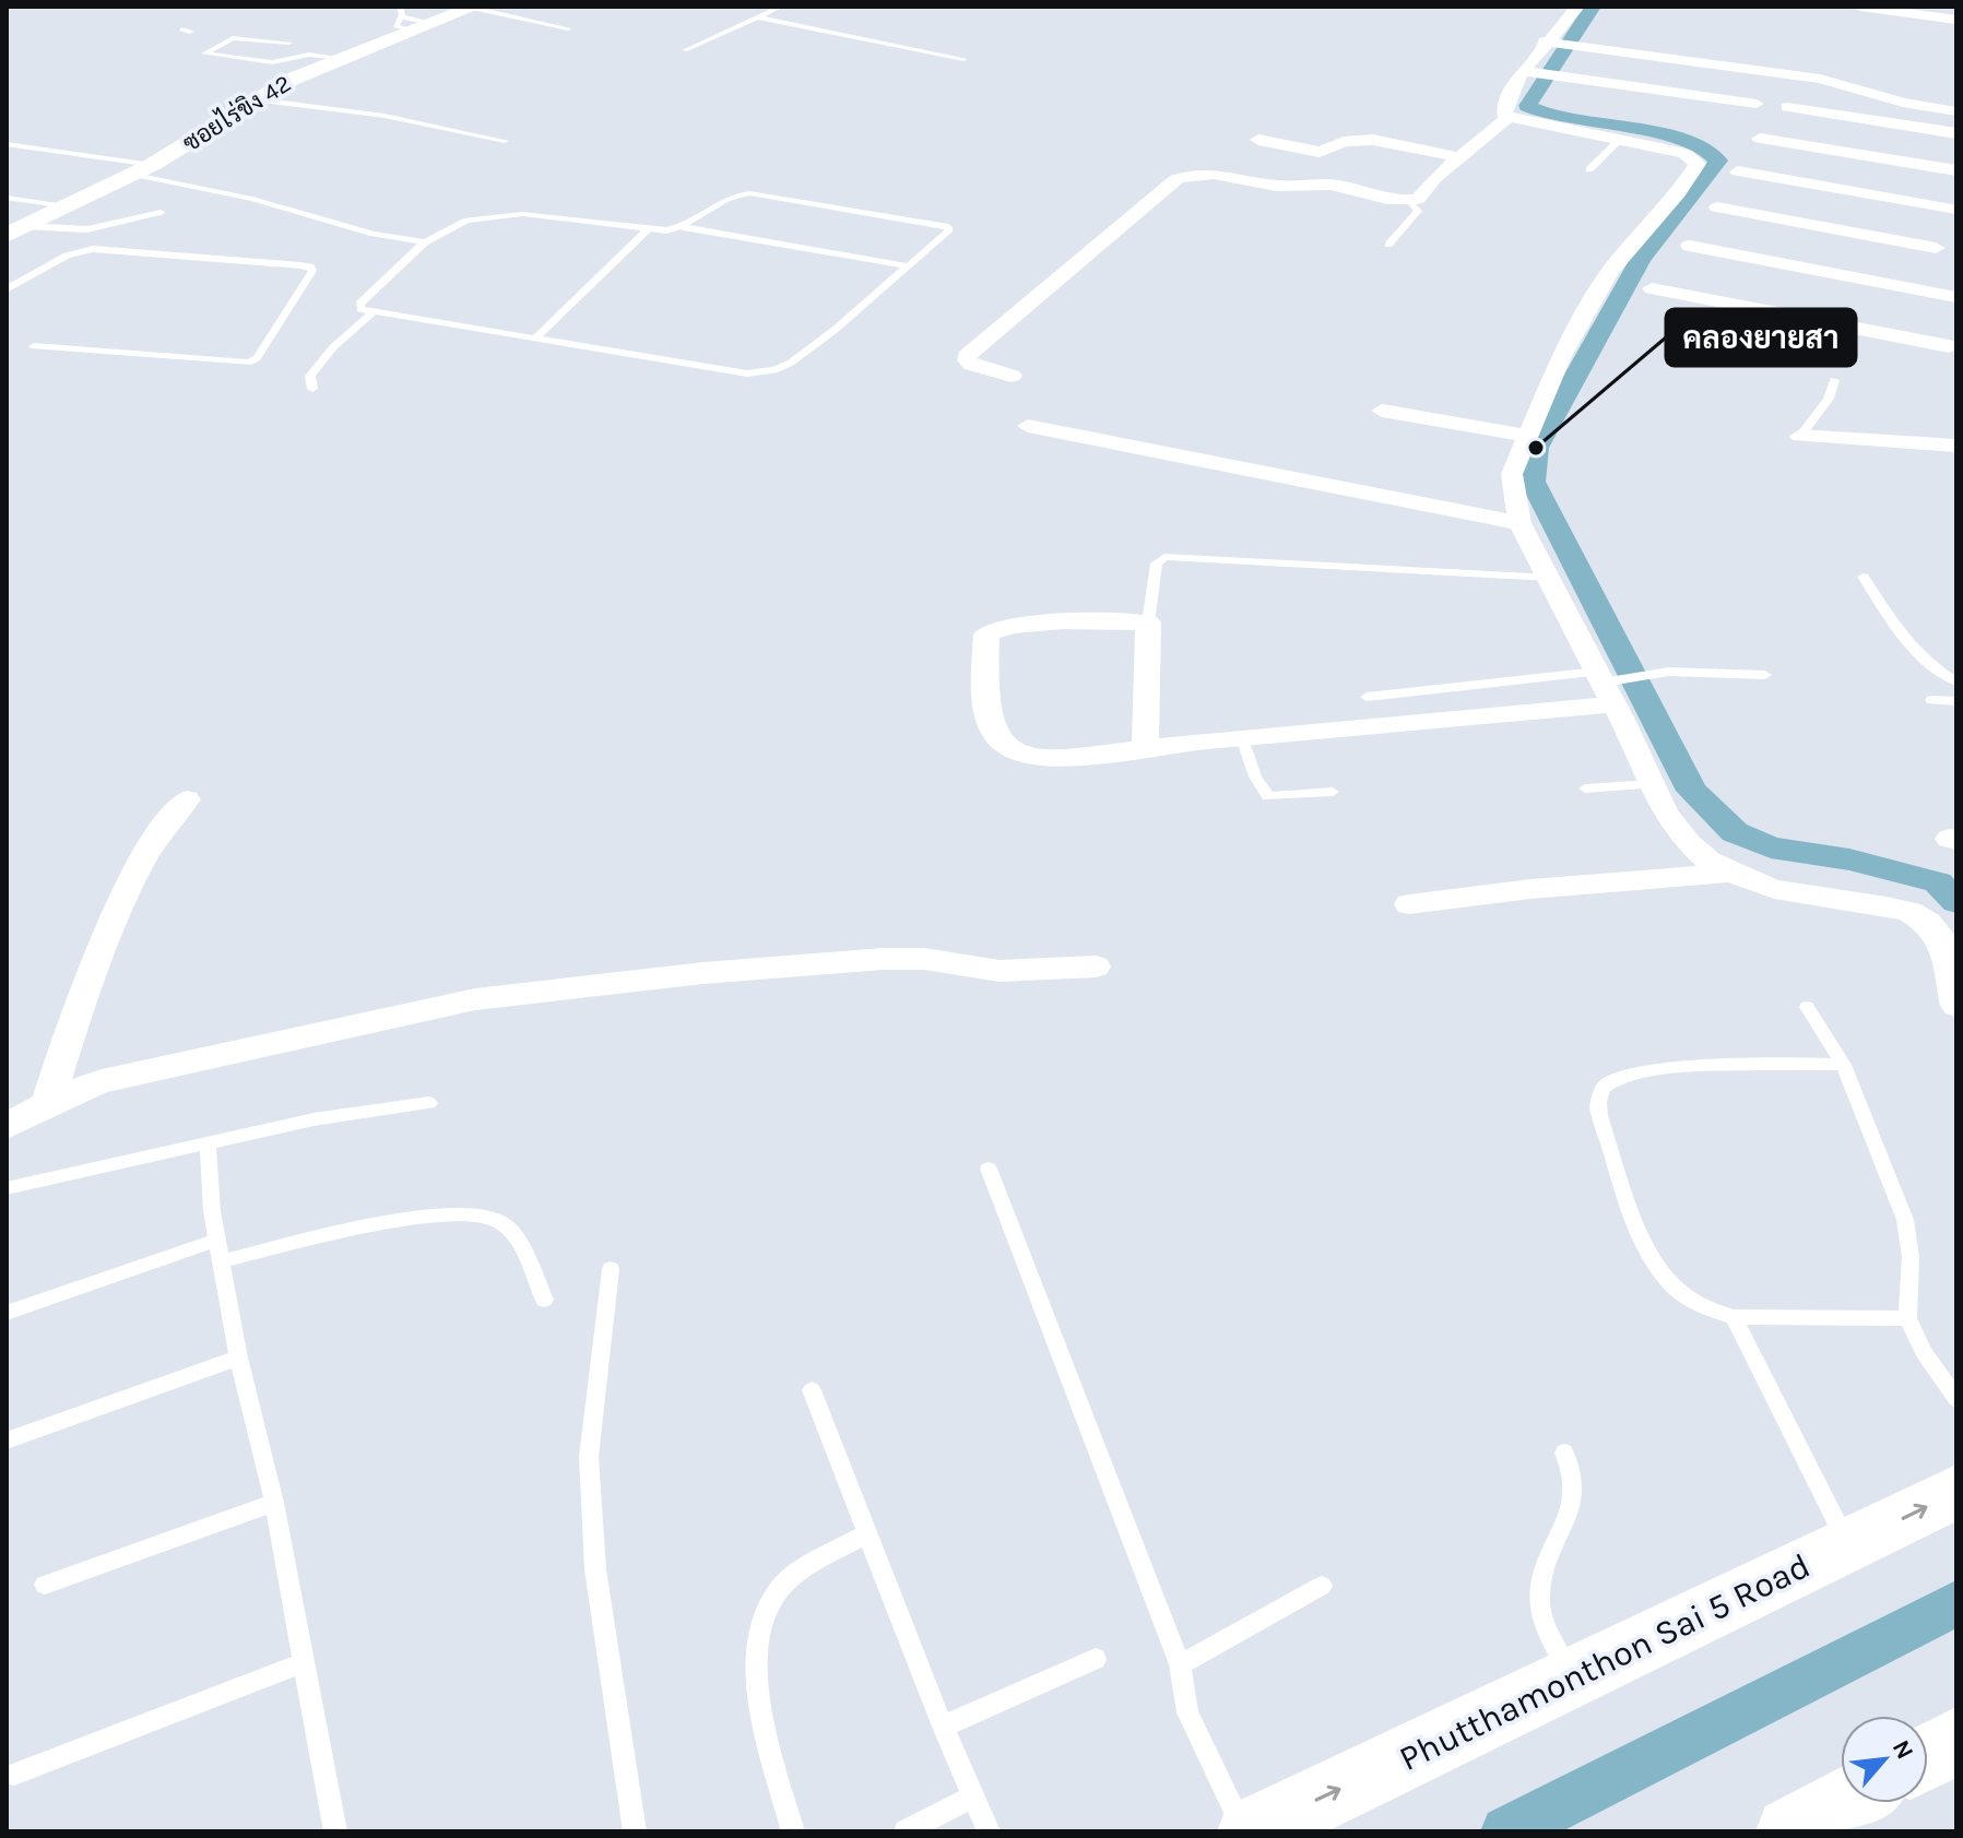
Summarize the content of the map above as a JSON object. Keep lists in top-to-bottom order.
{
  "streets": {
    "main road": ["Phutthamonthon Sai 5 Road"],
    "street": ["ซอยไร่ขิง 42"]
  },
  "one_way": ["Phutthamonthon Sai 5 Road"],
  "places": ["คลองยายสา"],
  "north": "top right"
}
